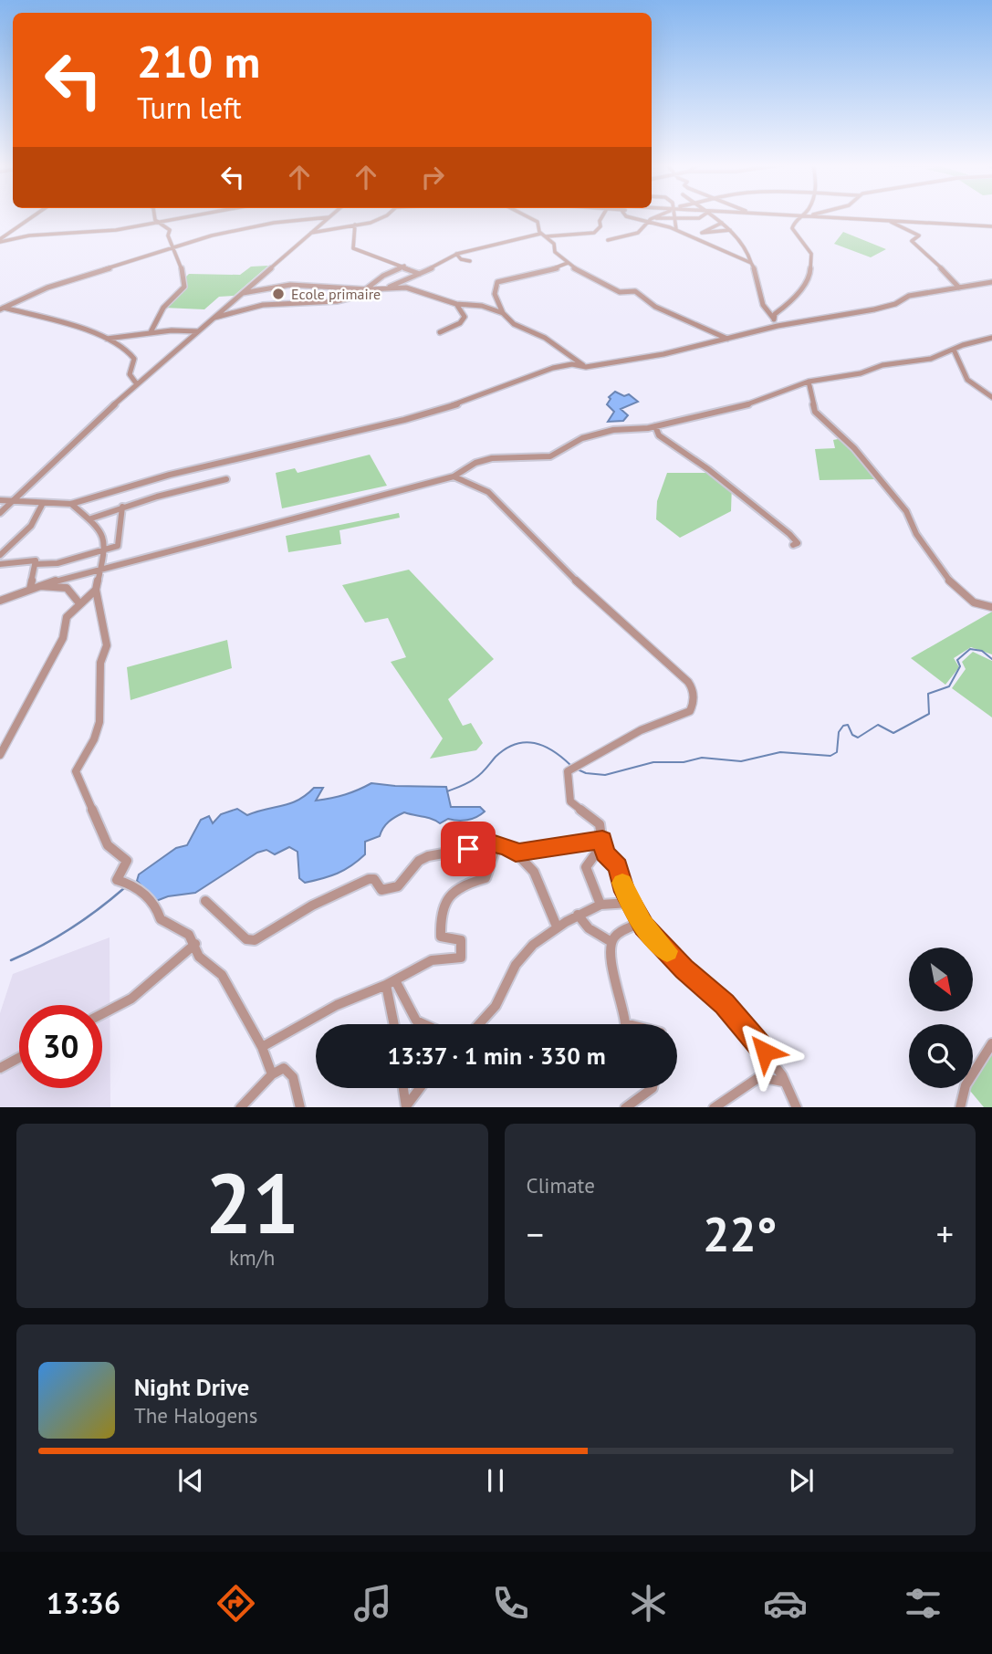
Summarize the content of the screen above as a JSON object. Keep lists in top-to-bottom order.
{
  "places": ["Ecole primaire"],
  "north": "bottom right",
  "page": {
    "turn": ["210 m", "Turn left"],
    "limit": "30",
    "trip": "13:37 · 1 min · 330 m",
    "tile": [
      ["21", "km/h"],
      "Climate"
    ],
    "heat": ["−", "22°", "+"],
    "song": ["Night Drive", "The Halogens"],
    "tabs": "13:36"
  }
}
